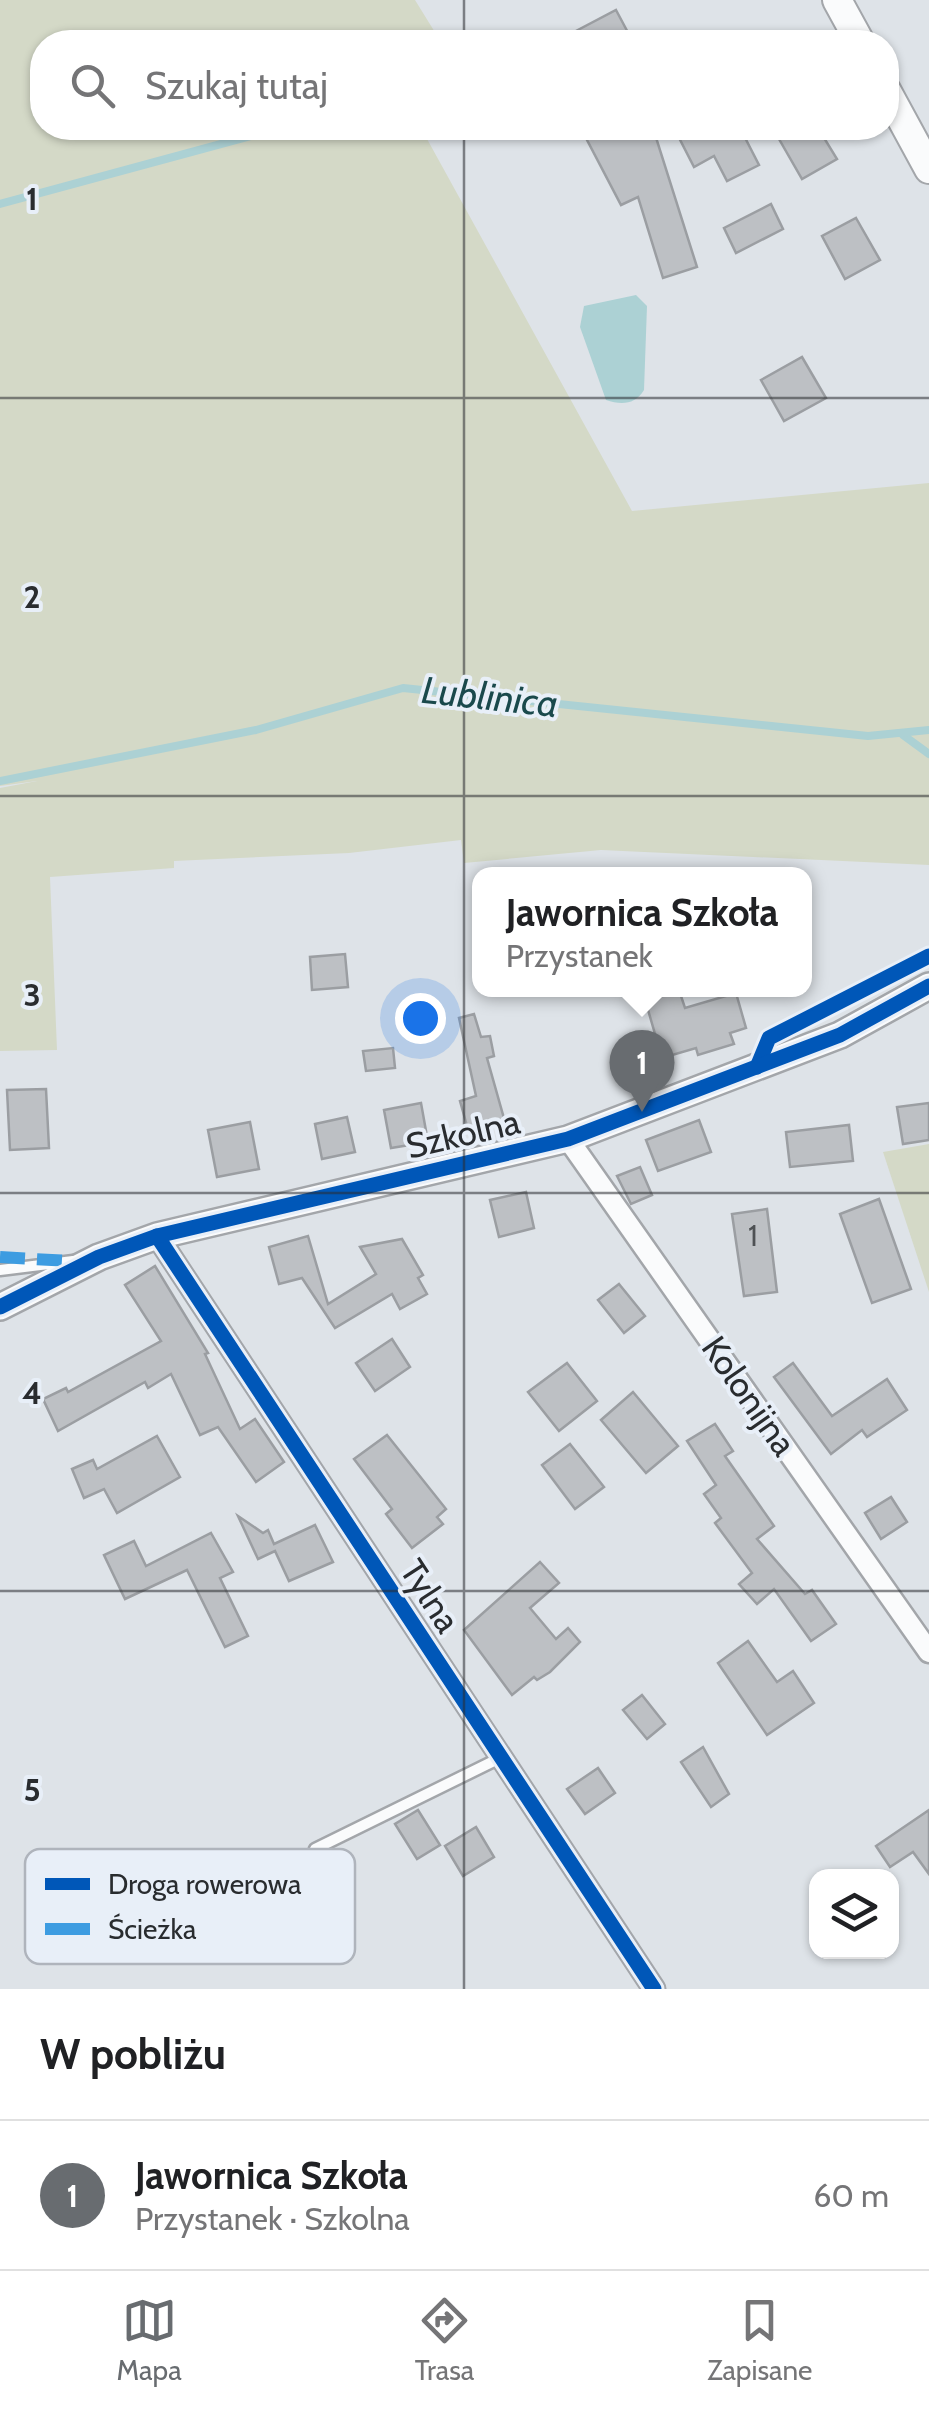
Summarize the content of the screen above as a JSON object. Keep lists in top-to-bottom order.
{
  "streets": {
    "street": ["Szkolna", "Kolonijna", "Tylna"]
  },
  "crossings": [
    ["Szkolna", "Kolonijna"],
    ["Szkolna", "Tylna"]
  ],
  "water": ["Lublinica"],
  "house_numbers": ["1"],
  "legend": ["Droga rowerowa", "Ścieżka"],
  "page": {
    "search": "Szukaj tutaj",
    "popup": ["Jawornica Szkoła", "Przystanek"],
    "pins": "1",
    "heading": "W pobliżu",
    "list": [
      {
        "mark": "1",
        "name": "Jawornica Szkoła",
        "note": "Przystanek · Szkolna",
        "value": "60 m"
      }
    ],
    "nav": ["Mapa", "Trasa", "Zapisane"]
  },
  "grid": {
    "rows": [
      "1",
      "2",
      "3",
      "4",
      "5"
    ]
  }
}
